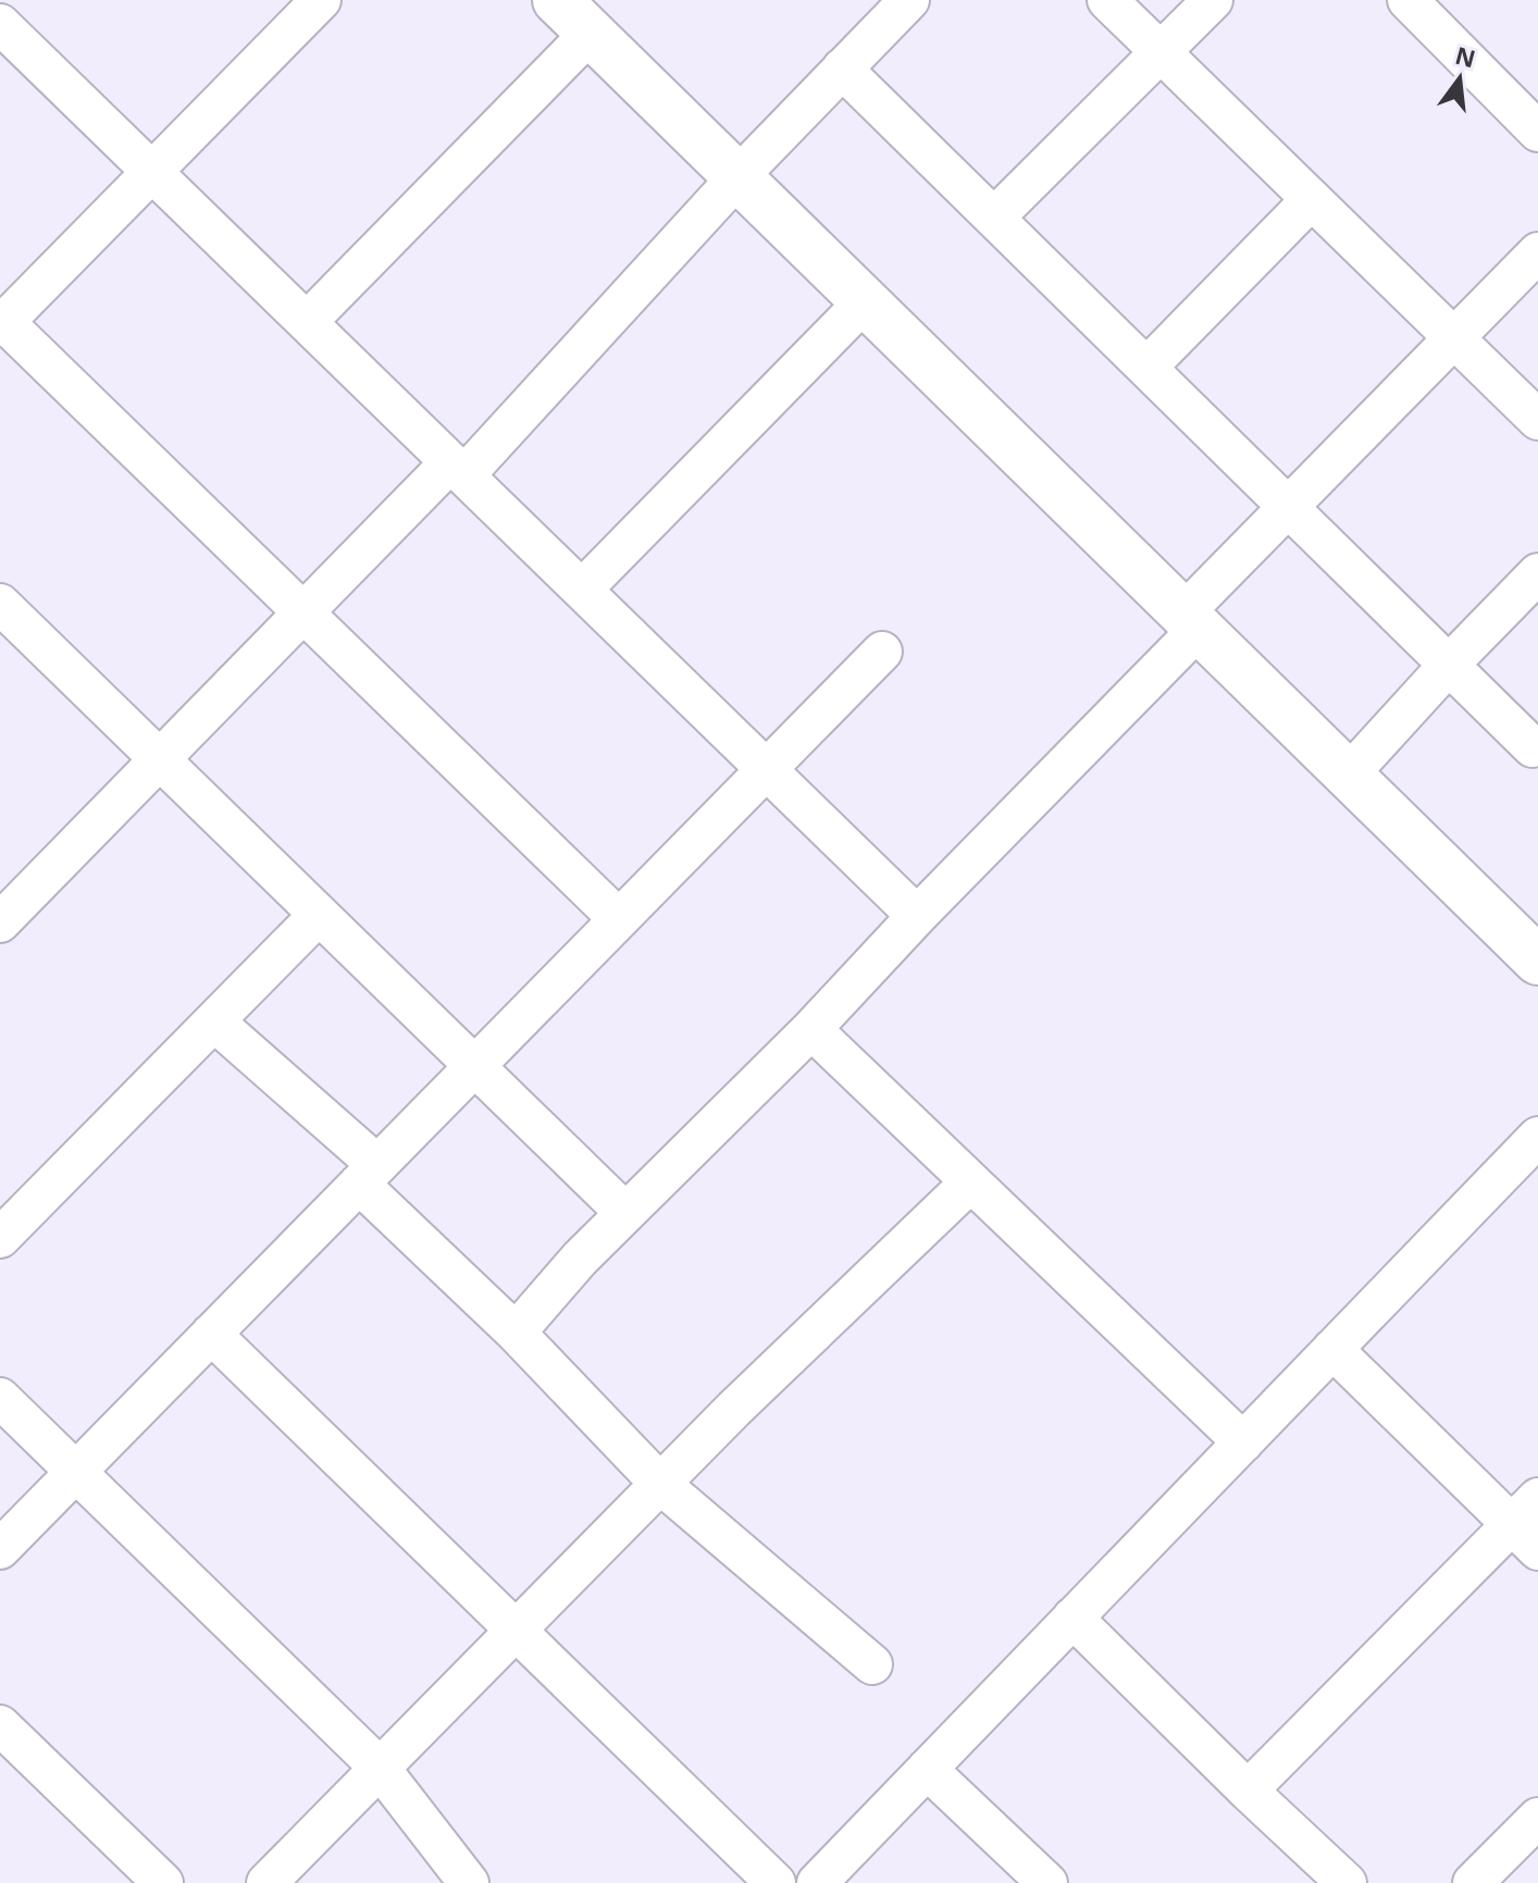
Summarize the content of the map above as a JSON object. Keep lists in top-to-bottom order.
{
  "north": "top"
}
